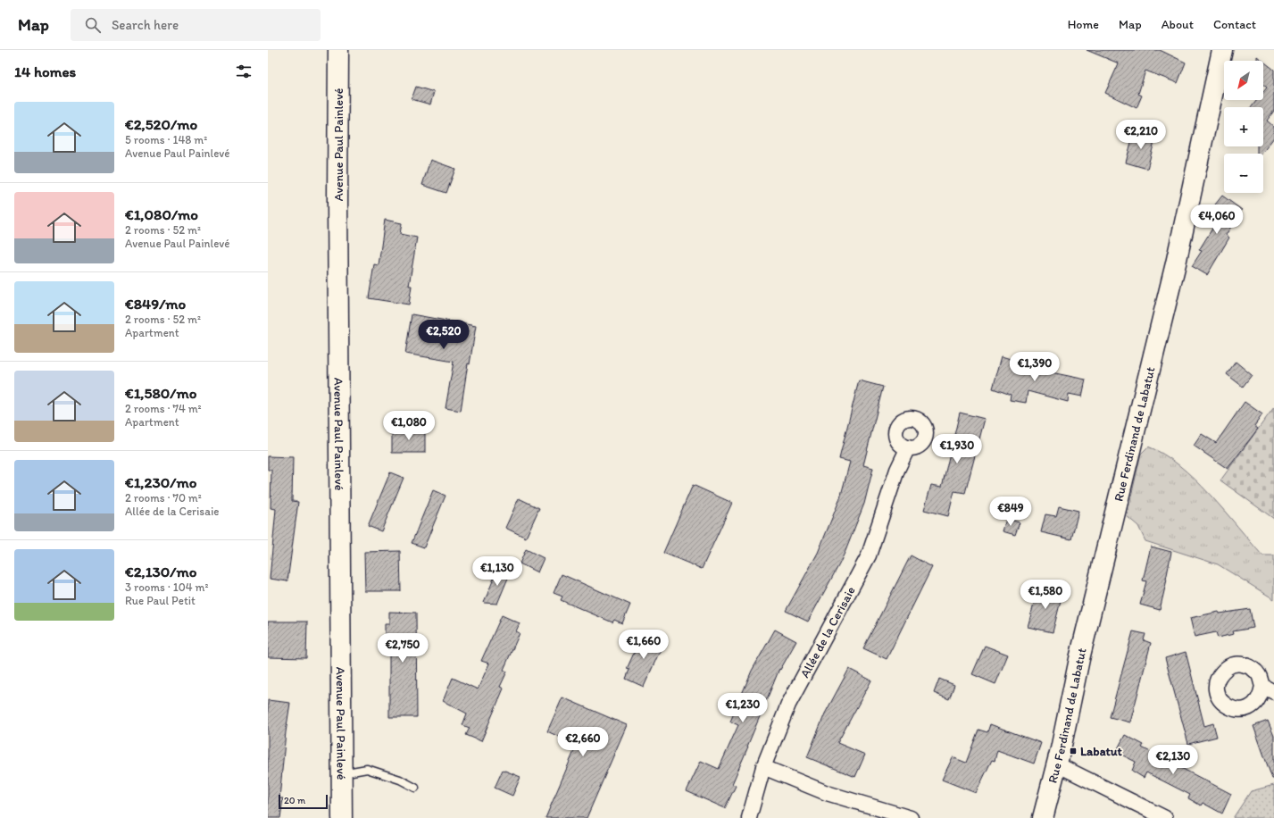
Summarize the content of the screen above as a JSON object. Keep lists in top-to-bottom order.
{
  "streets": {
    "street": ["Avenue Paul Painlevé", "Rue Ferdinand de Labatut", "Allée de la Cerisaie"]
  },
  "places": {
    "transit": ["Labatut"]
  },
  "scale_bar": "20 m",
  "north": "bottom left",
  "page": {
    "header": "Map",
    "search": "Search here",
    "nav": [
      "Home",
      "Map",
      "About",
      "Contact"
    ],
    "heading": "14 homes",
    "map_buttons": ["+", "−"],
    "list": [
      {
        "name": "€2,520/mo",
        "note": "5 rooms · 148 m² · Avenue Paul Painlevé"
      },
      {
        "name": "€1,080/mo",
        "note": "2 rooms · 52 m² · Avenue Paul Painlevé"
      },
      {
        "name": "€849/mo",
        "note": "2 rooms · 52 m² · Apartment"
      },
      {
        "name": "€1,580/mo",
        "note": "2 rooms · 74 m² · Apartment"
      },
      {
        "name": "€1,230/mo",
        "note": "2 rooms · 70 m² · Allée de la Cerisaie"
      },
      {
        "name": "€2,130/mo",
        "note": "3 rooms · 104 m² · Rue Paul Petit"
      }
    ],
    "price": [
      "€2,210",
      "€4,060",
      "€2,520",
      "€1,390",
      "€1,080",
      "€1,930",
      "€849",
      "€1,130",
      "€1,580",
      "€1,660",
      "€2,750",
      "€1,230",
      "€2,660",
      "€2,130"
    ],
    "scale": "20 m"
  }
}
